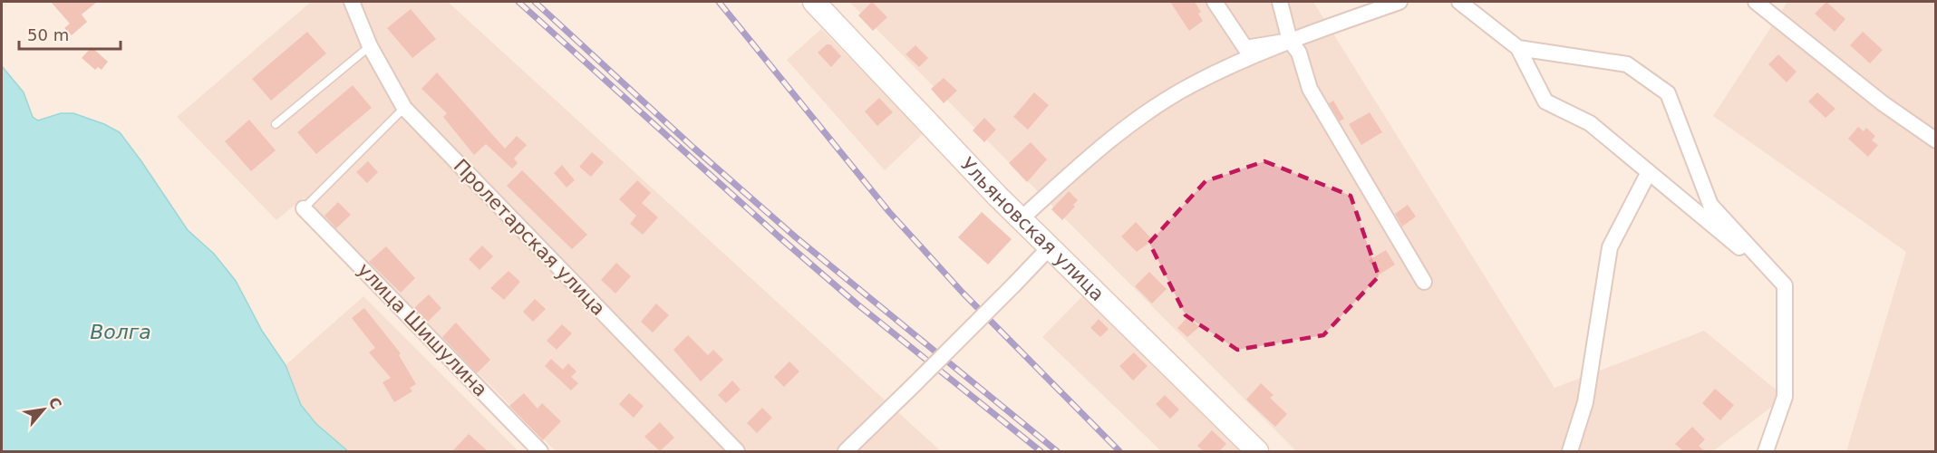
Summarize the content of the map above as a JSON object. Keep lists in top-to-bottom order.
{
  "streets": {
    "main road": ["Ульяновская улица"],
    "street": ["Пролетарская улица", "улица Шишулина"]
  },
  "water": ["Волга"],
  "scale_bar": "50 m",
  "north": "top right"
}
